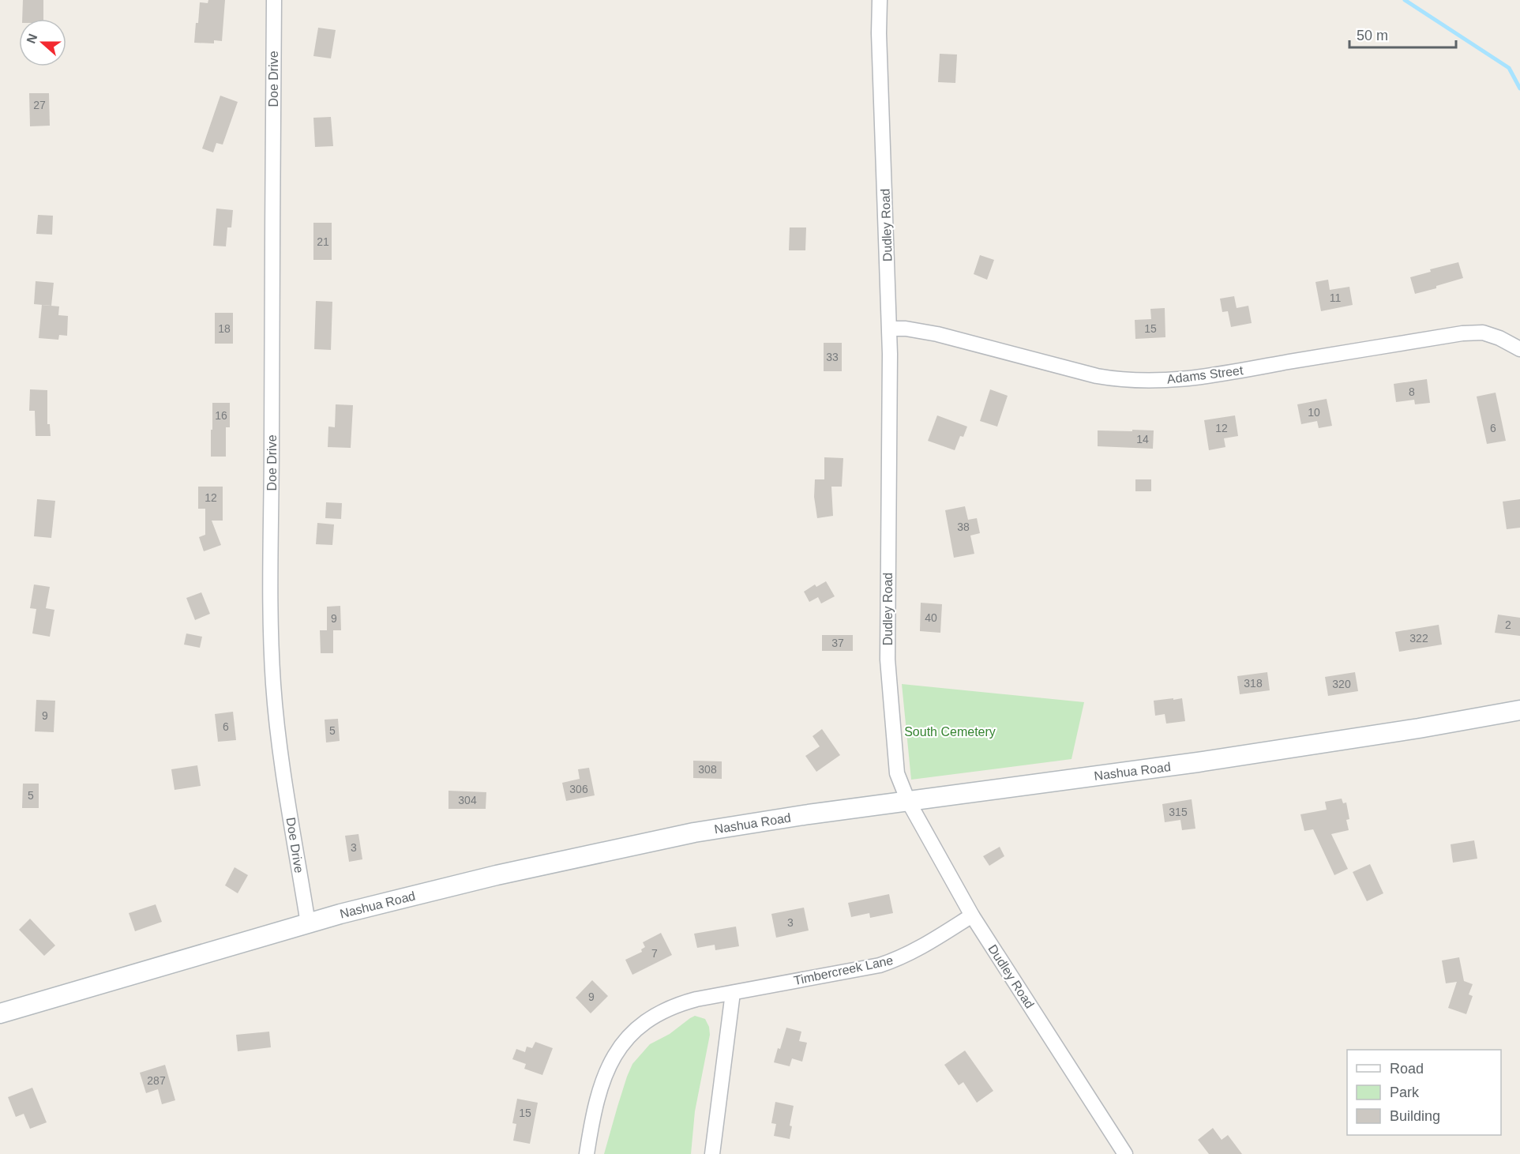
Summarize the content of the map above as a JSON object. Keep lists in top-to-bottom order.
{
  "streets": {
    "main road": ["Nashua Road"],
    "street": [
      "Doe Drive",
      "Dudley Road",
      "Adams Street",
      "Timbercreek Lane"
    ]
  },
  "crossings": [
    ["Doe Drive", "Nashua Road"],
    ["Dudley Road", "Adams Street"],
    ["Dudley Road", "Nashua Road"],
    ["Dudley Road", "Timbercreek Lane"]
  ],
  "parks": ["South Cemetery"],
  "house_numbers": [
    "27",
    "21",
    "11",
    "18",
    "15",
    "33",
    "8",
    "10",
    "16",
    "12",
    "6",
    "14",
    "12",
    "38",
    "40",
    "9",
    "2",
    "322",
    "37",
    "318",
    "320",
    "9",
    "6",
    "5",
    "308",
    "306",
    "5",
    "304",
    "315",
    "3",
    "3",
    "7",
    "9",
    "287",
    "15"
  ],
  "legend": ["Road", "Park", "Building"],
  "scale_bar": "50 m",
  "north": "left"
}
